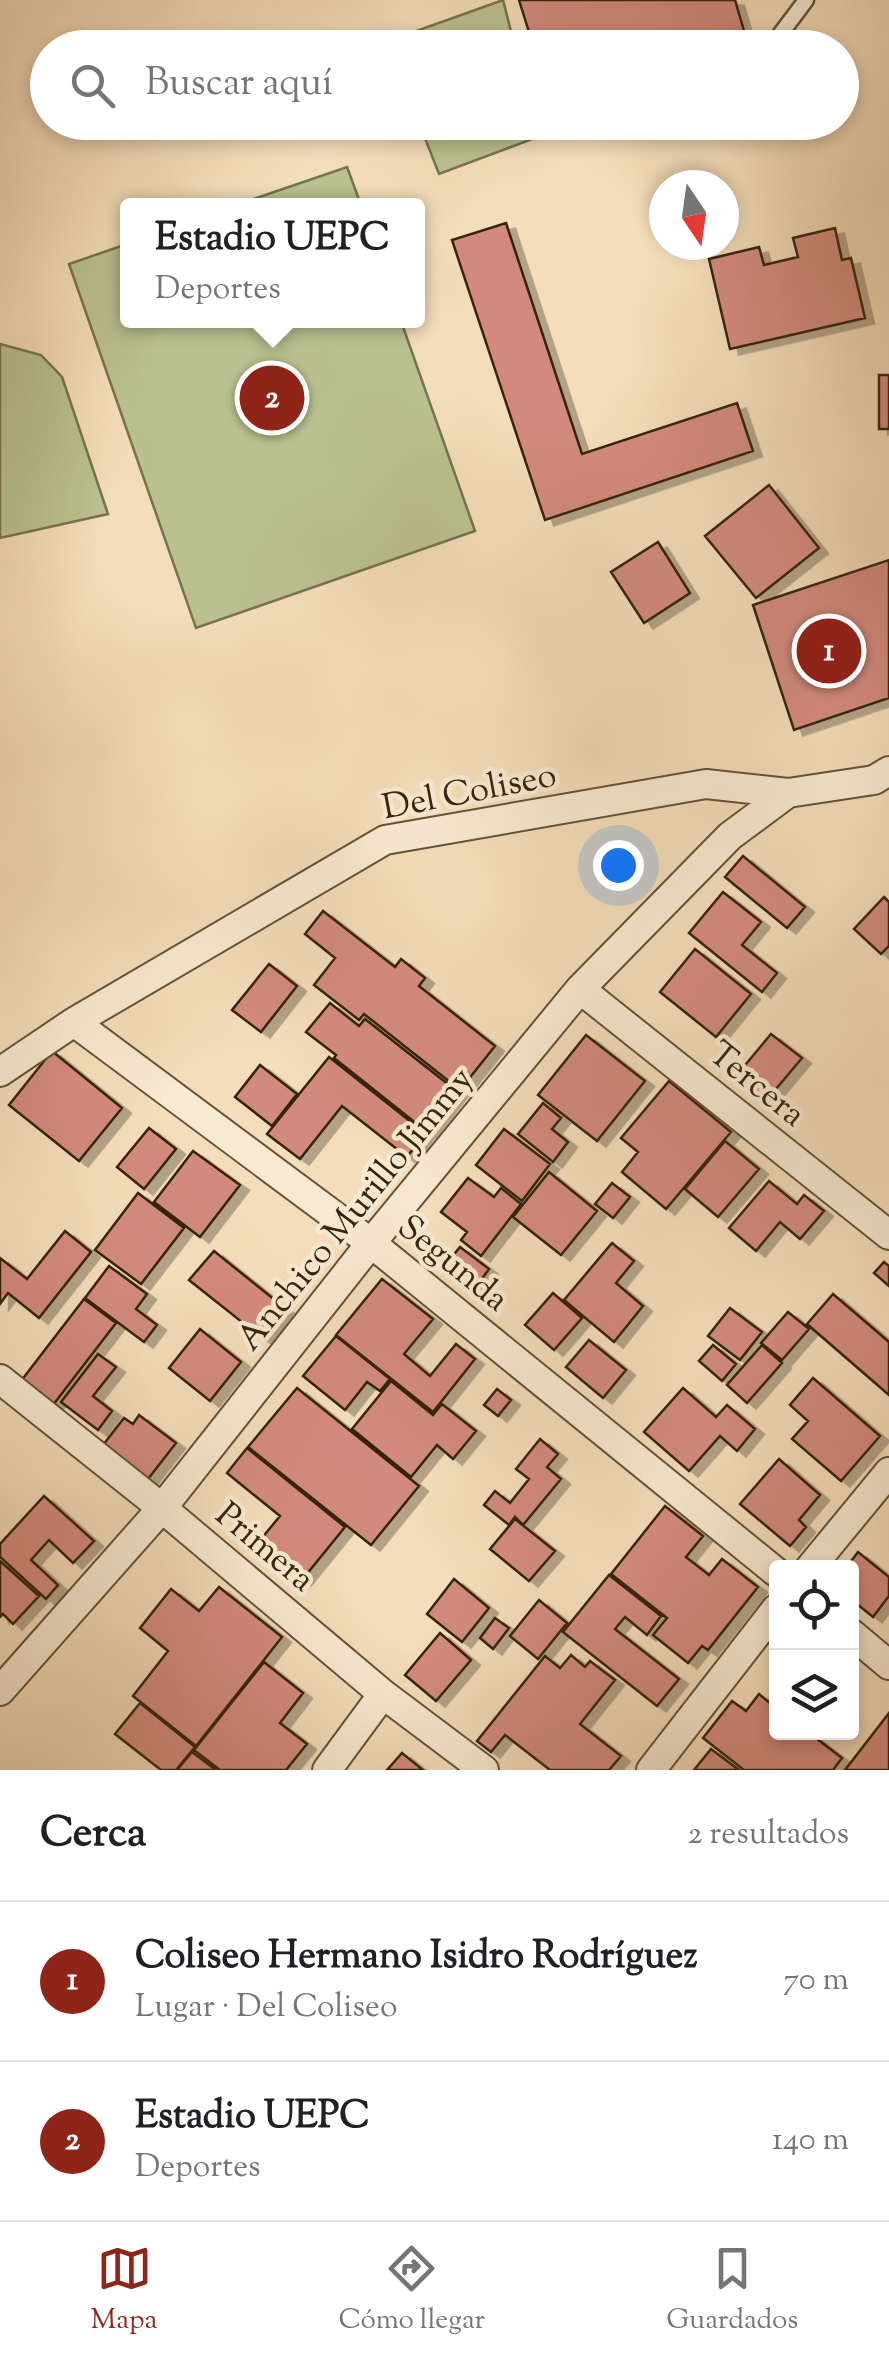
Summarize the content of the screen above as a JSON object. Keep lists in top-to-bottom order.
{
  "streets": {
    "street": [
      "Del Coliseo",
      "Tercera",
      "Anchico Murillo Jimmy",
      "Segunda",
      "Primera"
    ]
  },
  "crossings": [
    ["Del Coliseo", "Anchico Murillo Jimmy"],
    ["Del Coliseo", "Segunda"],
    ["Tercera", "Anchico Murillo Jimmy"],
    ["Anchico Murillo Jimmy", "Segunda"],
    ["Anchico Murillo Jimmy", "Primera"]
  ],
  "north": "bottom",
  "page": {
    "search": "Buscar aquí",
    "popup": ["Estadio UEPC", "Deportes"],
    "pins": ["2", "1"],
    "heading": ["Cerca", "2 resultados"],
    "list": [
      {
        "mark": "1",
        "name": "Coliseo Hermano Isidro Rodríguez",
        "note": "Lugar · Del Coliseo",
        "value": "70 m"
      },
      {
        "mark": "2",
        "name": "Estadio UEPC",
        "note": "Deportes",
        "value": "140 m"
      }
    ],
    "nav": ["Mapa", "Cómo llegar", "Guardados"]
  }
}
